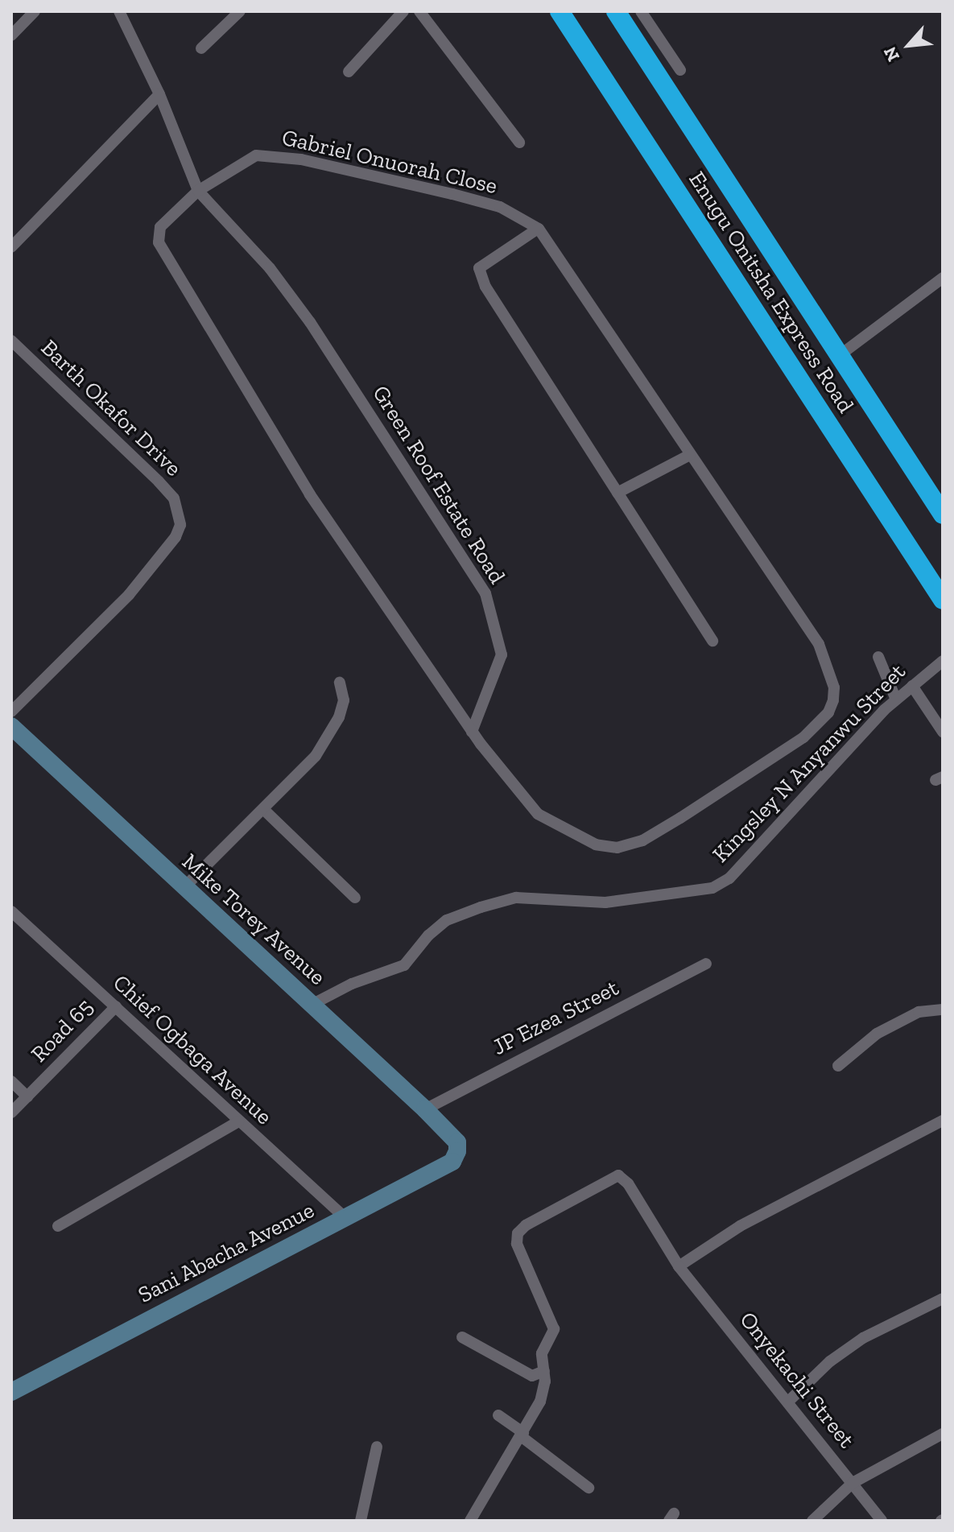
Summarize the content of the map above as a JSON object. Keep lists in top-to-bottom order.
{
  "streets": {
    "highway": ["Enugu Onitsha Express Road"],
    "main road": ["Mike Torey Avenue", "Sani Abacha Avenue"],
    "street": [
      "Gabriel Onuorah Close",
      "Barth Okafor Drive",
      "Green Roof Estate Road",
      "Kingsley N Anyanwu Street",
      "JP Ezea Street",
      "Road 65",
      "Chief Ogbaga Avenue",
      "Onyekachi Street"
    ]
  },
  "crossings": [
    ["Gabriel Onuorah Close", "Green Roof Estate Road"],
    ["Kingsley N Anyanwu Street", "Mike Torey Avenue"],
    ["Mike Torey Avenue", "JP Ezea Street"],
    ["Mike Torey Avenue", "Sani Abacha Avenue"],
    ["Road 65", "Chief Ogbaga Avenue"],
    ["Chief Ogbaga Avenue", "Sani Abacha Avenue"]
  ],
  "north": "bottom left"
}
